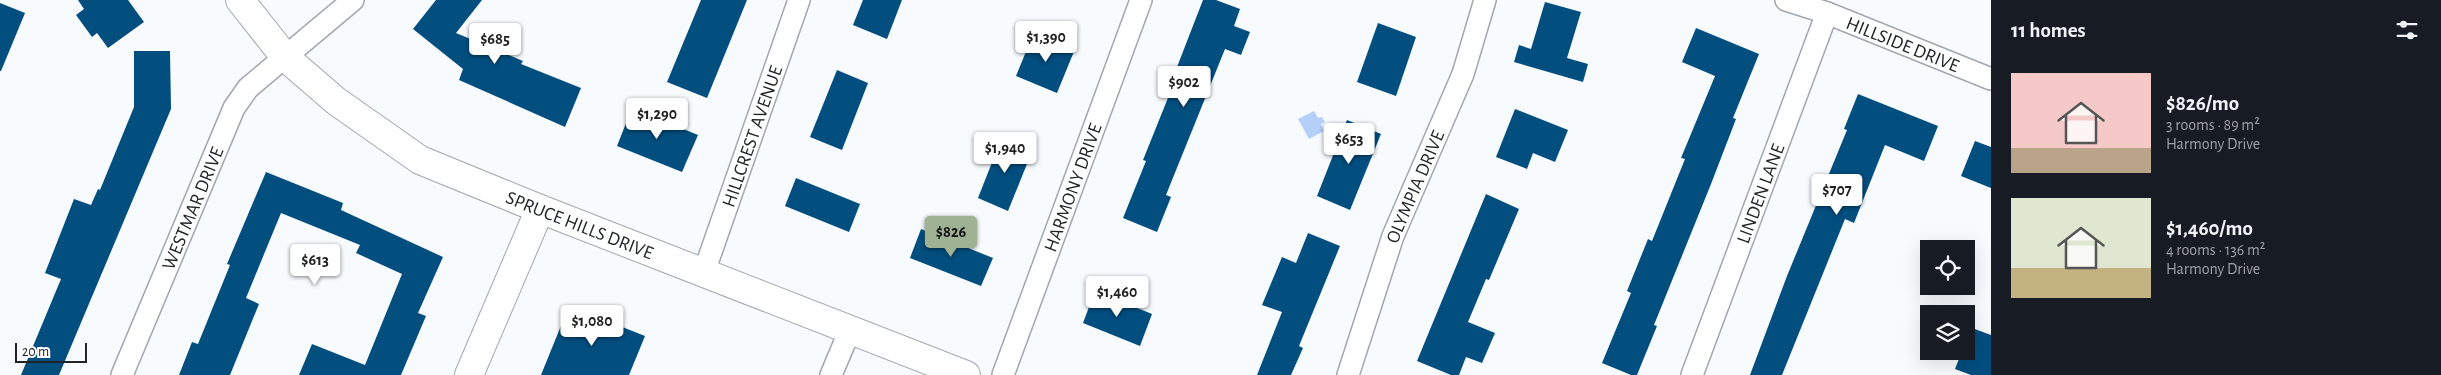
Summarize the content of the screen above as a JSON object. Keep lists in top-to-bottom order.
{
  "streets": {
    "main road": ["SPRUCE HILLS DRIVE"],
    "street": [
      "HILLSIDE DRIVE",
      "HILLCREST AVENUE",
      "OLYMPIA DRIVE",
      "HARMONY DRIVE",
      "LINDEN LANE",
      "WESTMAR DRIVE"
    ]
  },
  "crossings": [
    ["HILLSIDE DRIVE", "LINDEN LANE"],
    ["HILLCREST AVENUE", "SPRUCE HILLS DRIVE"],
    ["WESTMAR DRIVE", "SPRUCE HILLS DRIVE"]
  ],
  "scale_bar": "20 m",
  "page": {
    "heading": "11 homes",
    "price": [
      "$1,390",
      "$685",
      "$902",
      "$1,290",
      "$653",
      "$1,940",
      "$707",
      "$826",
      "$613",
      "$1,460",
      "$1,080"
    ],
    "list": [
      {
        "name": "$826/mo",
        "note": "3 rooms · 89 m² · Harmony Drive"
      },
      {
        "name": "$1,460/mo",
        "note": "4 rooms · 136 m² · Harmony Drive"
      }
    ],
    "scale": "20 m"
  }
}
